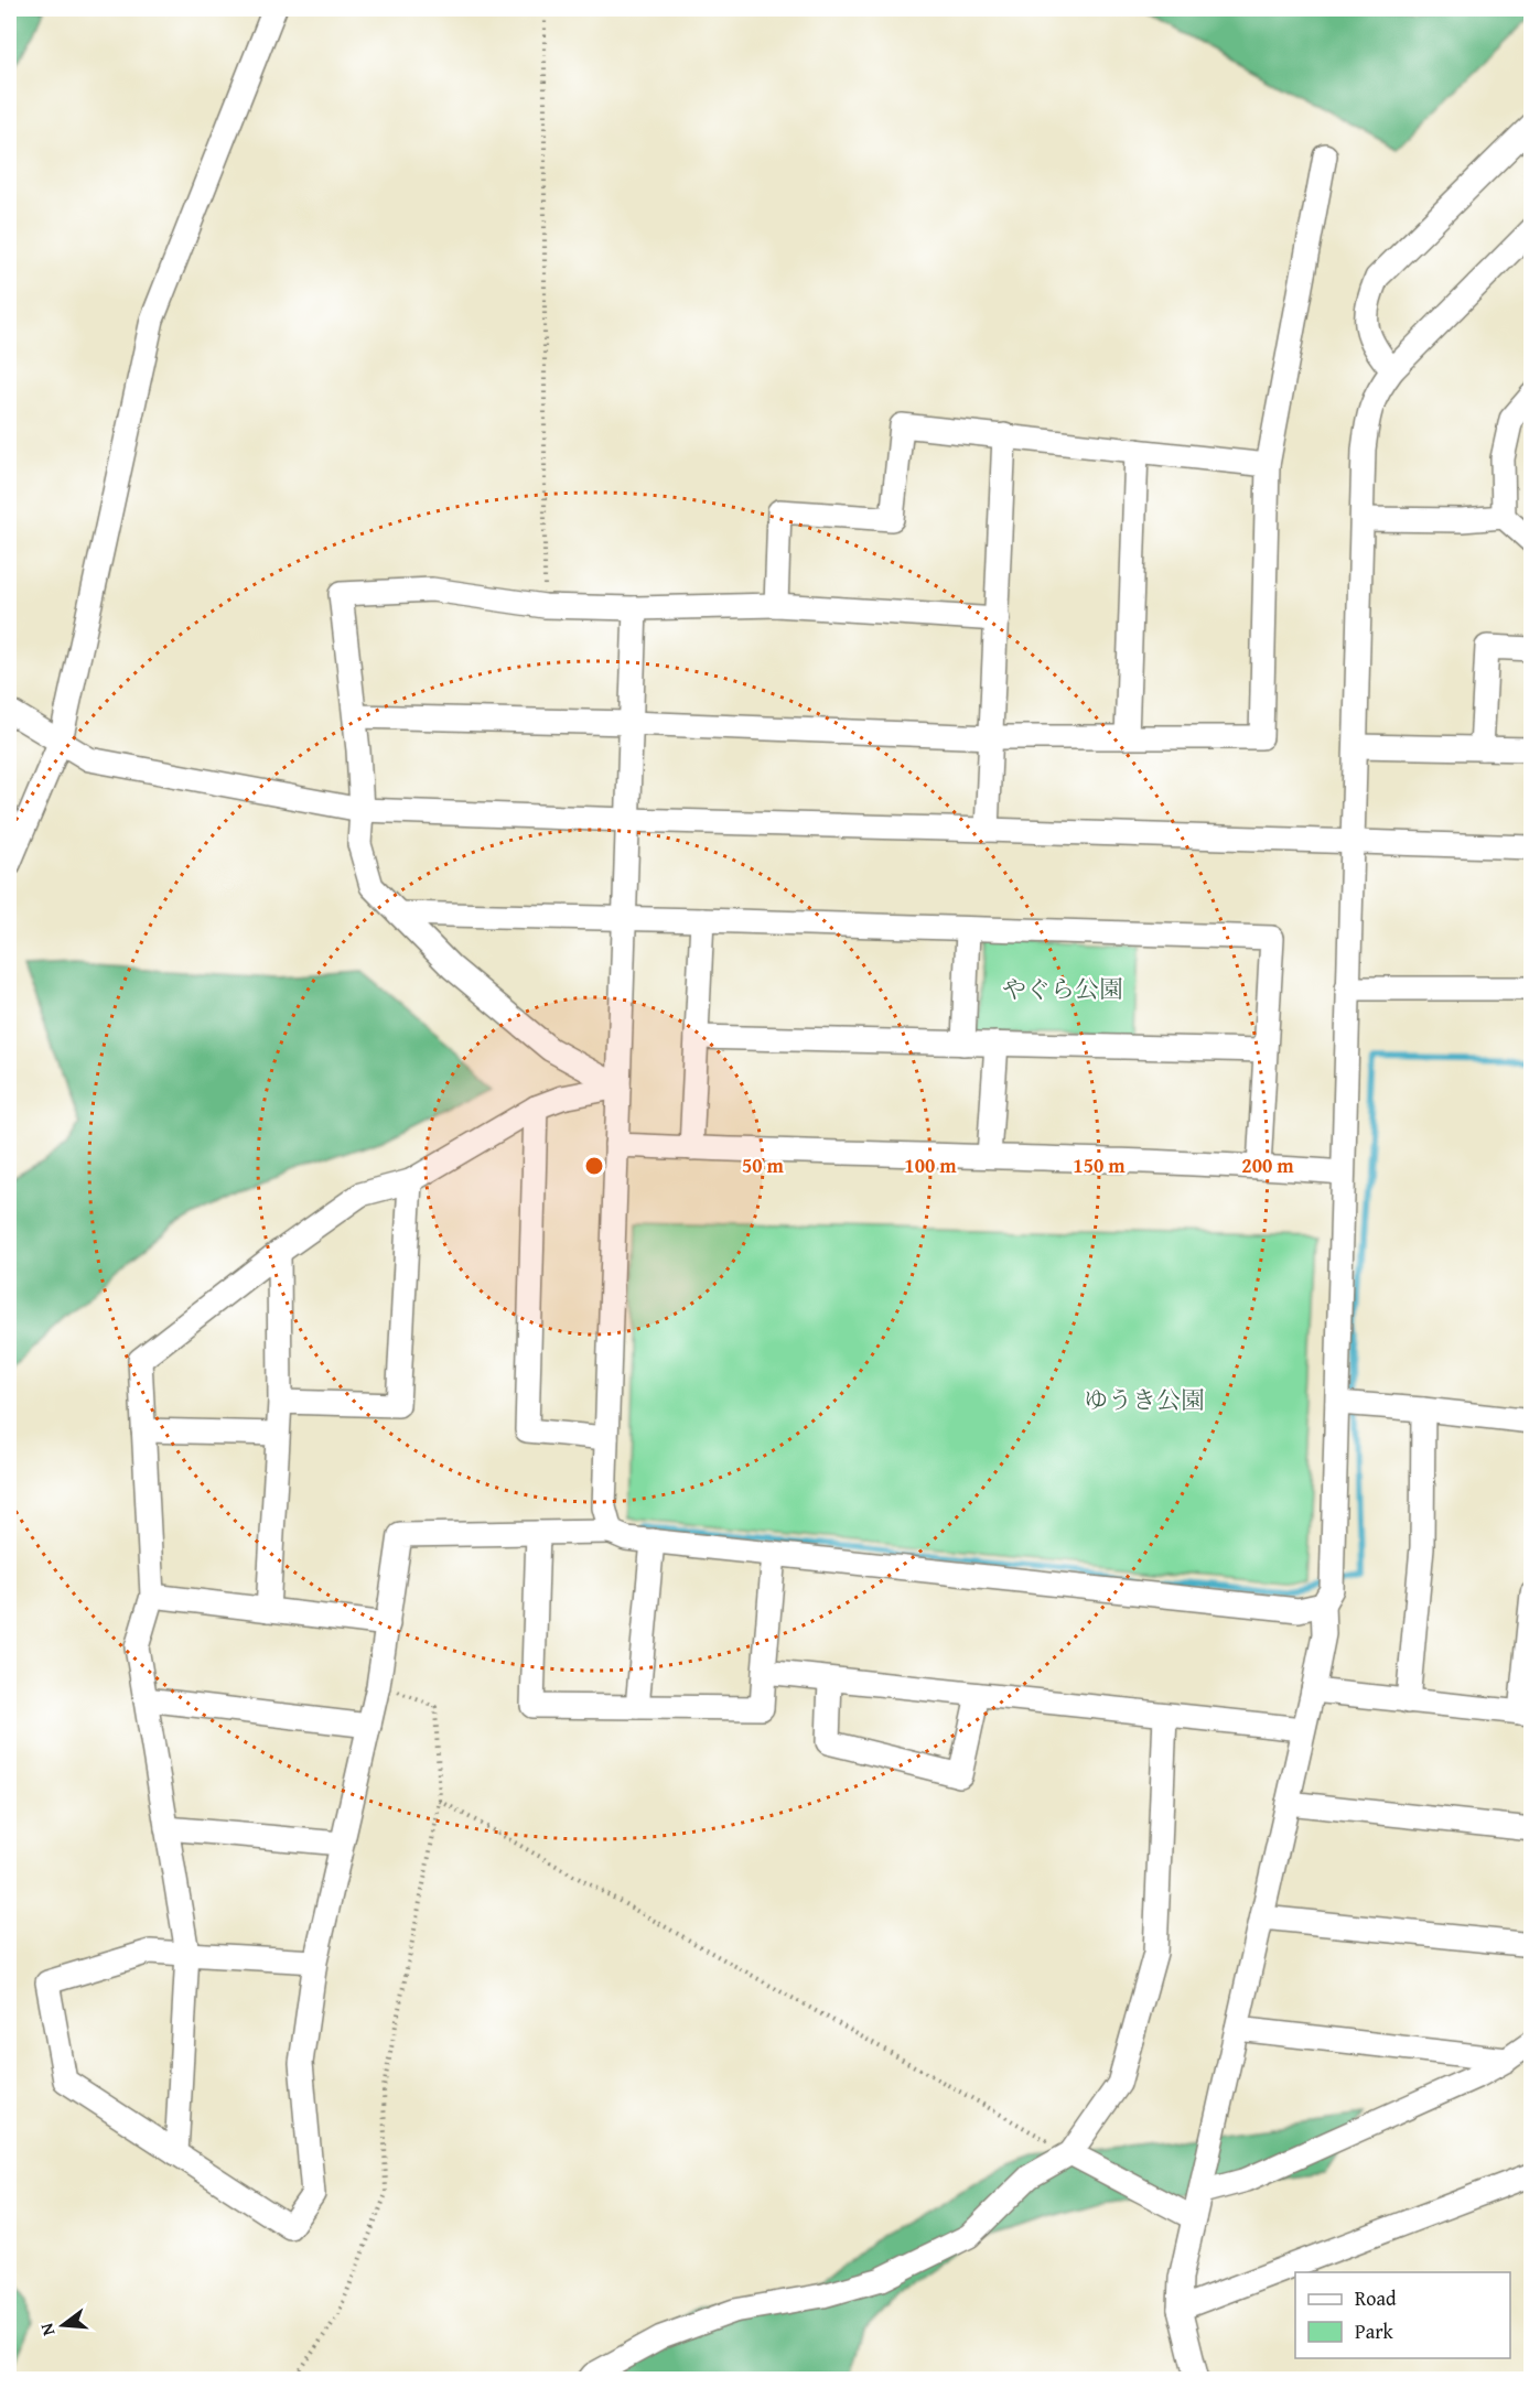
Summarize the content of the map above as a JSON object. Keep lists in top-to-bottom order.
{
  "parks": ["やぐら公園", "ゆうき公園"],
  "legend": ["Road", "Park"],
  "north": "left",
  "rings": [
    "50 m",
    "100 m",
    "150 m",
    "200 m"
  ]
}
